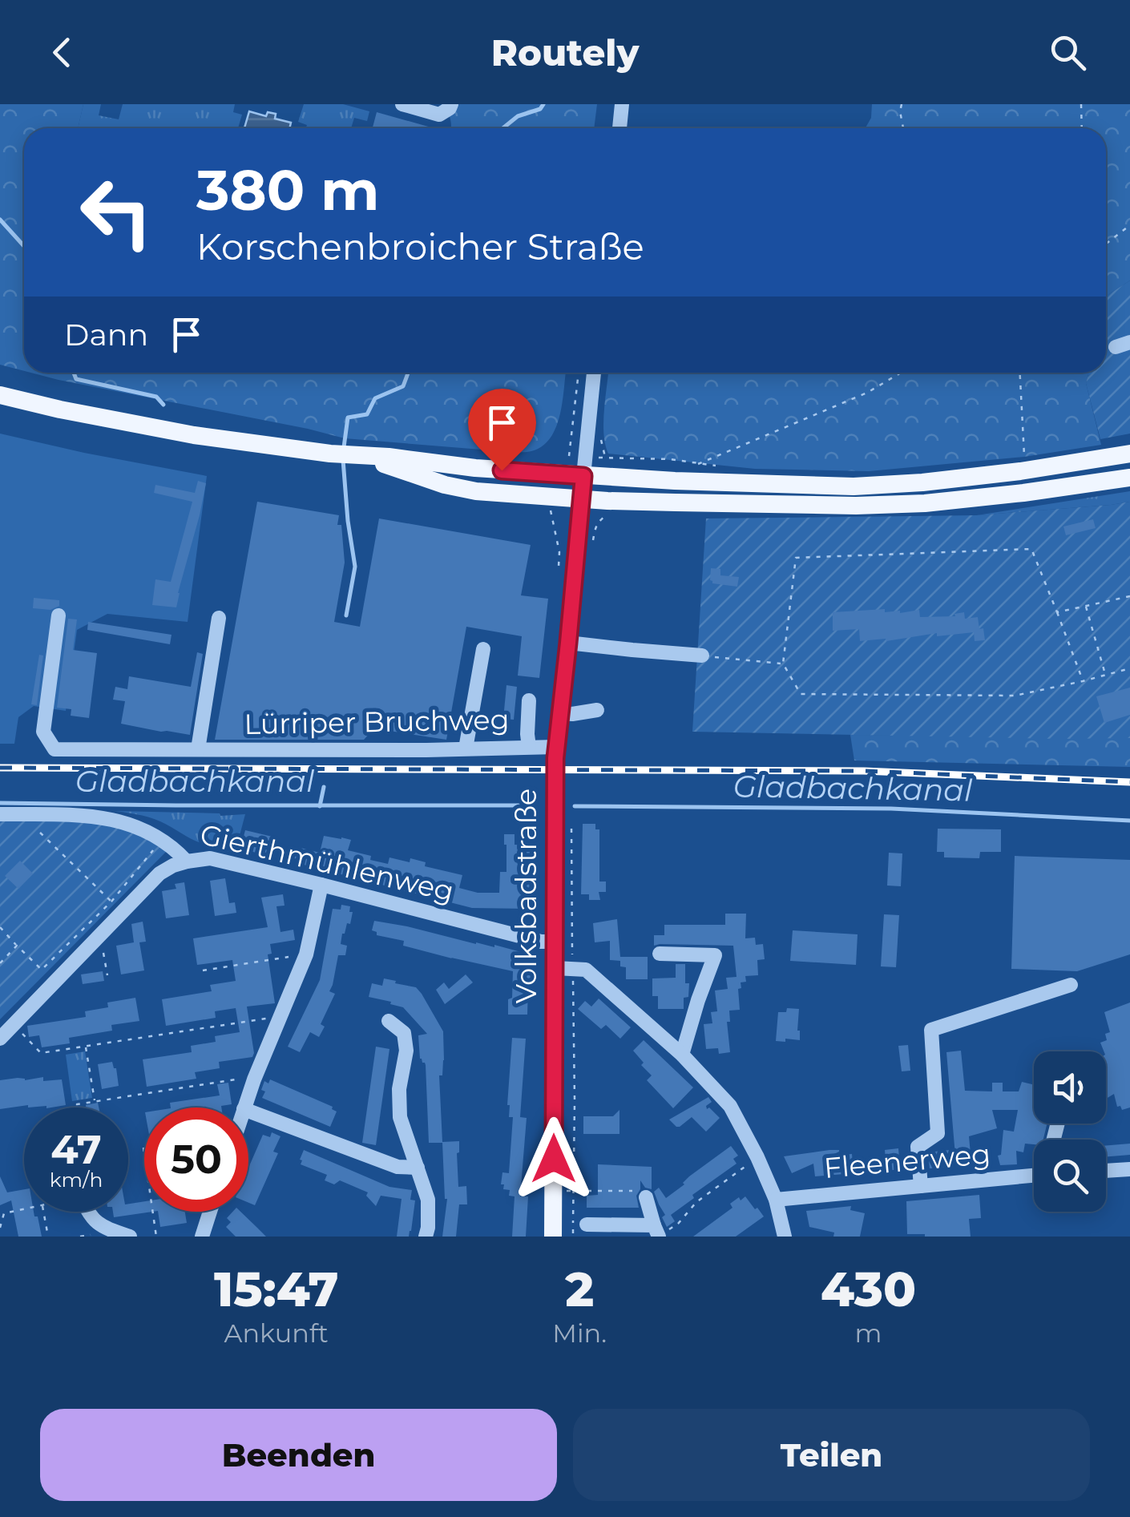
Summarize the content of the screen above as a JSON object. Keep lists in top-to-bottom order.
{
  "streets": {
    "main road": ["Volksbadstraße"],
    "street": ["Lürriper Bruchweg", "Gierthmühlenweg", "Fleenerweg"]
  },
  "crossings": [
    ["Lürriper Bruchweg", "Volksbadstraße"],
    ["Gierthmühlenweg", "Volksbadstraße"]
  ],
  "water": ["Gladbachkanal"],
  "page": {
    "header": "Routely",
    "turn": ["380 m", "Korschenbroicher Straße"],
    "then": "Dann",
    "speed": "47 km/h",
    "limit": "50",
    "eta": [
      "15:47",
      "Ankunft",
      "2",
      "Min.",
      "430",
      "m"
    ],
    "buttons": ["Beenden", "Teilen"]
  }
}
